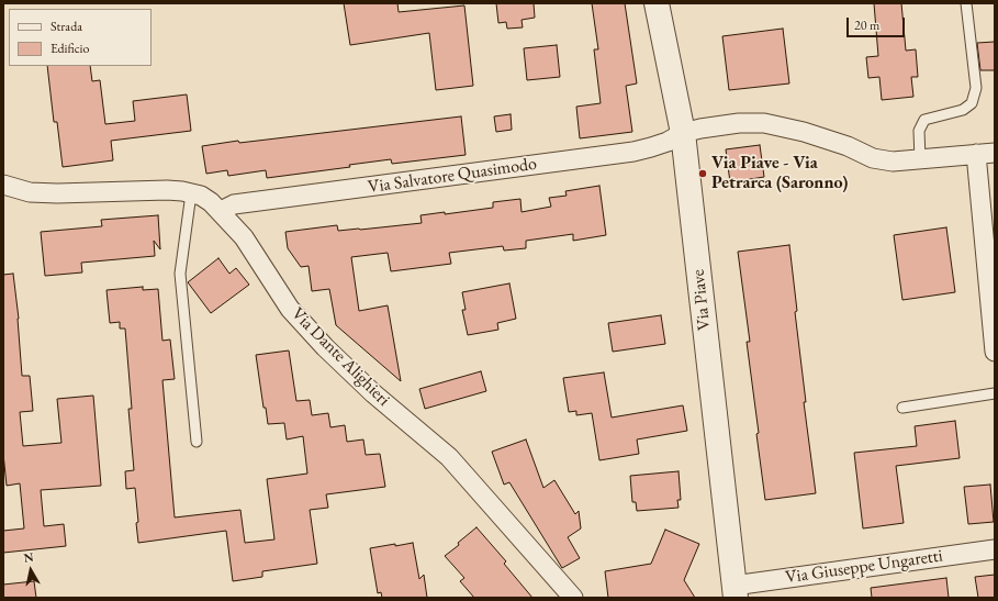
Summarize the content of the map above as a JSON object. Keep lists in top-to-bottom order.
{
  "streets": {
    "street": [
      "Via Salvatore Quasimodo",
      "Via Piave",
      "Via Dante Alighieri",
      "Via Giuseppe Ungaretti"
    ]
  },
  "crossings": [
    ["Via Salvatore Quasimodo", "Via Piave"],
    ["Via Salvatore Quasimodo", "Via Dante Alighieri"],
    ["Via Piave", "Via Giuseppe Ungaretti"]
  ],
  "places": ["Via Piave - Via Petrarca (Saronno)"],
  "legend": ["Strada", "Edificio"],
  "scale_bar": "20 m",
  "north": "top"
}
